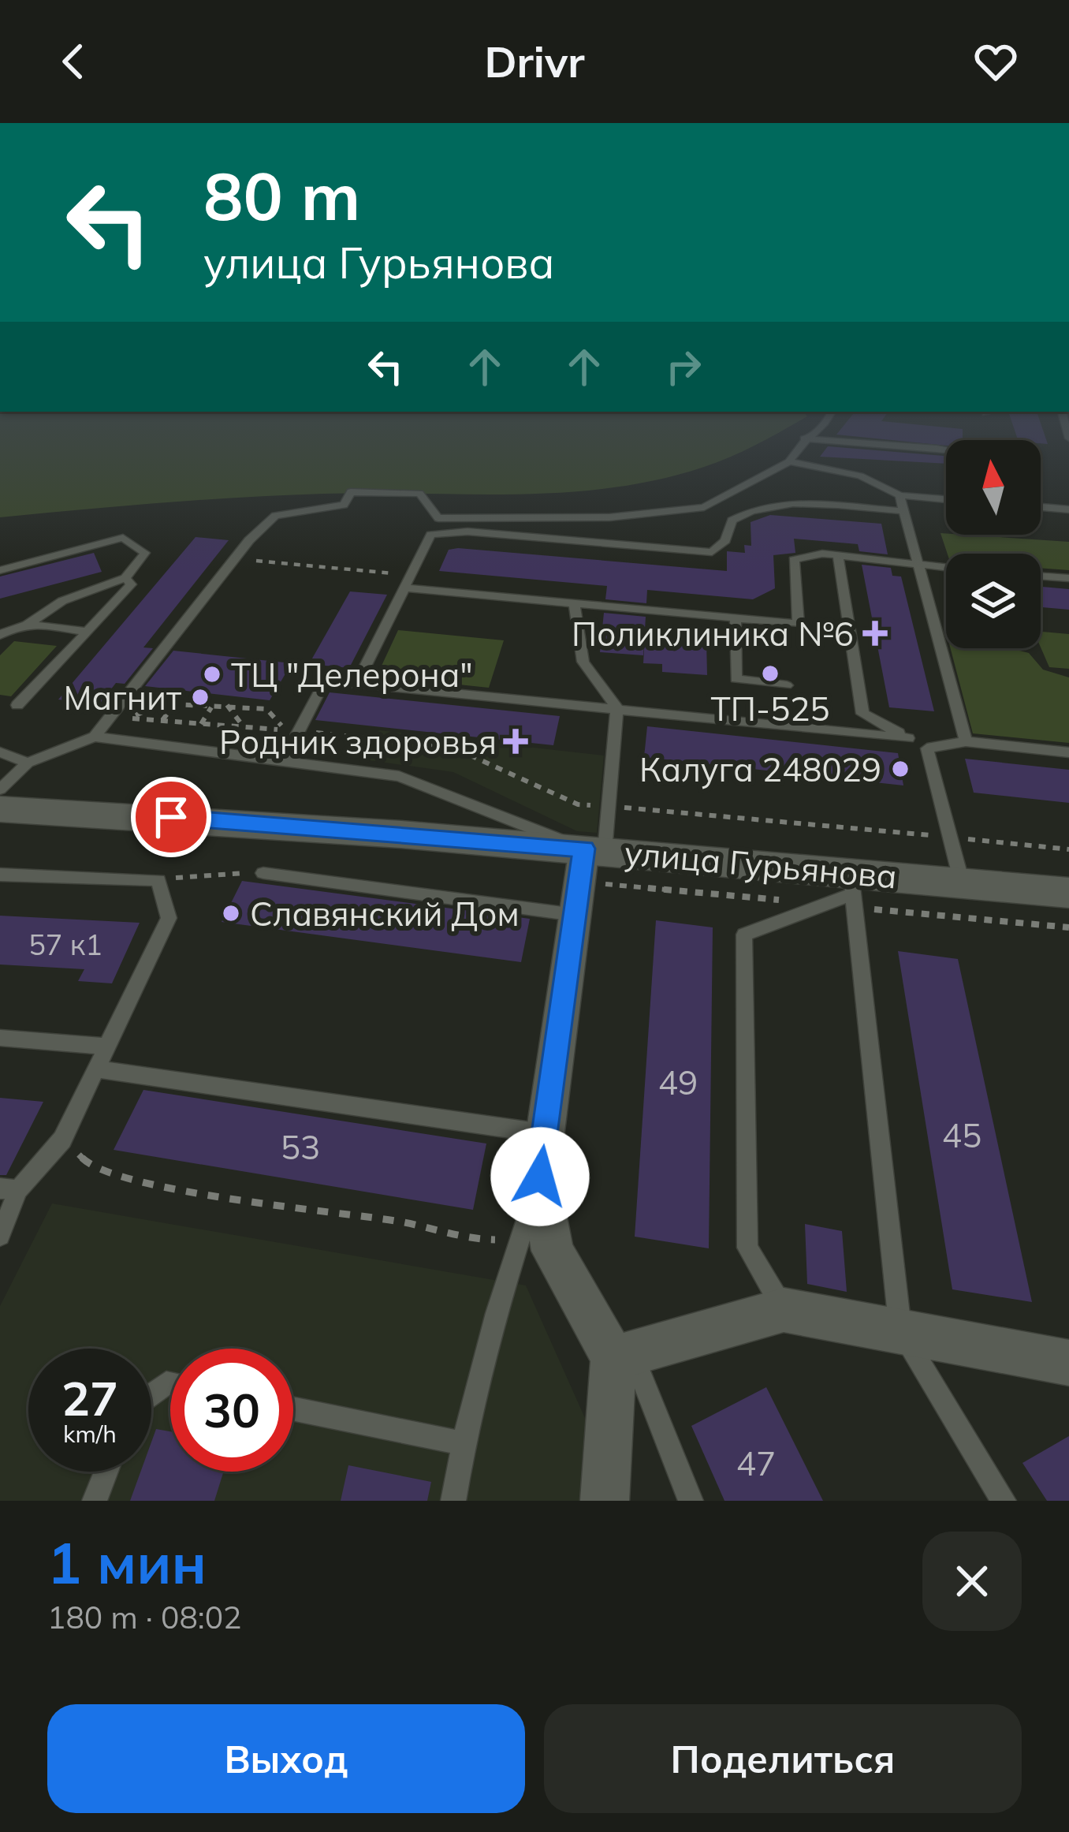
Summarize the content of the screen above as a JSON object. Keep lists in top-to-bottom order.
{
  "streets": {
    "street": ["улица Гурьянова"]
  },
  "places": {
    "health": ["Поликлиника №6", "Родник здоровья"],
    "other": [
      "ТП-525",
      "ТЦ \"Делерона\"",
      "Магнит",
      "Калуга 248029",
      "Славянский Дом"
    ]
  },
  "house_numbers": [
    "57 к1",
    "49",
    "45",
    "53",
    "47"
  ],
  "north": "top",
  "page": {
    "header": "Drivr",
    "turn": ["80 m", "улица Гурьянова"],
    "speed": "27 km/h",
    "limit": "30",
    "heading": ["1 мин", "180 m · 08:02"],
    "buttons": ["Выход", "Поделиться"]
  }
}
